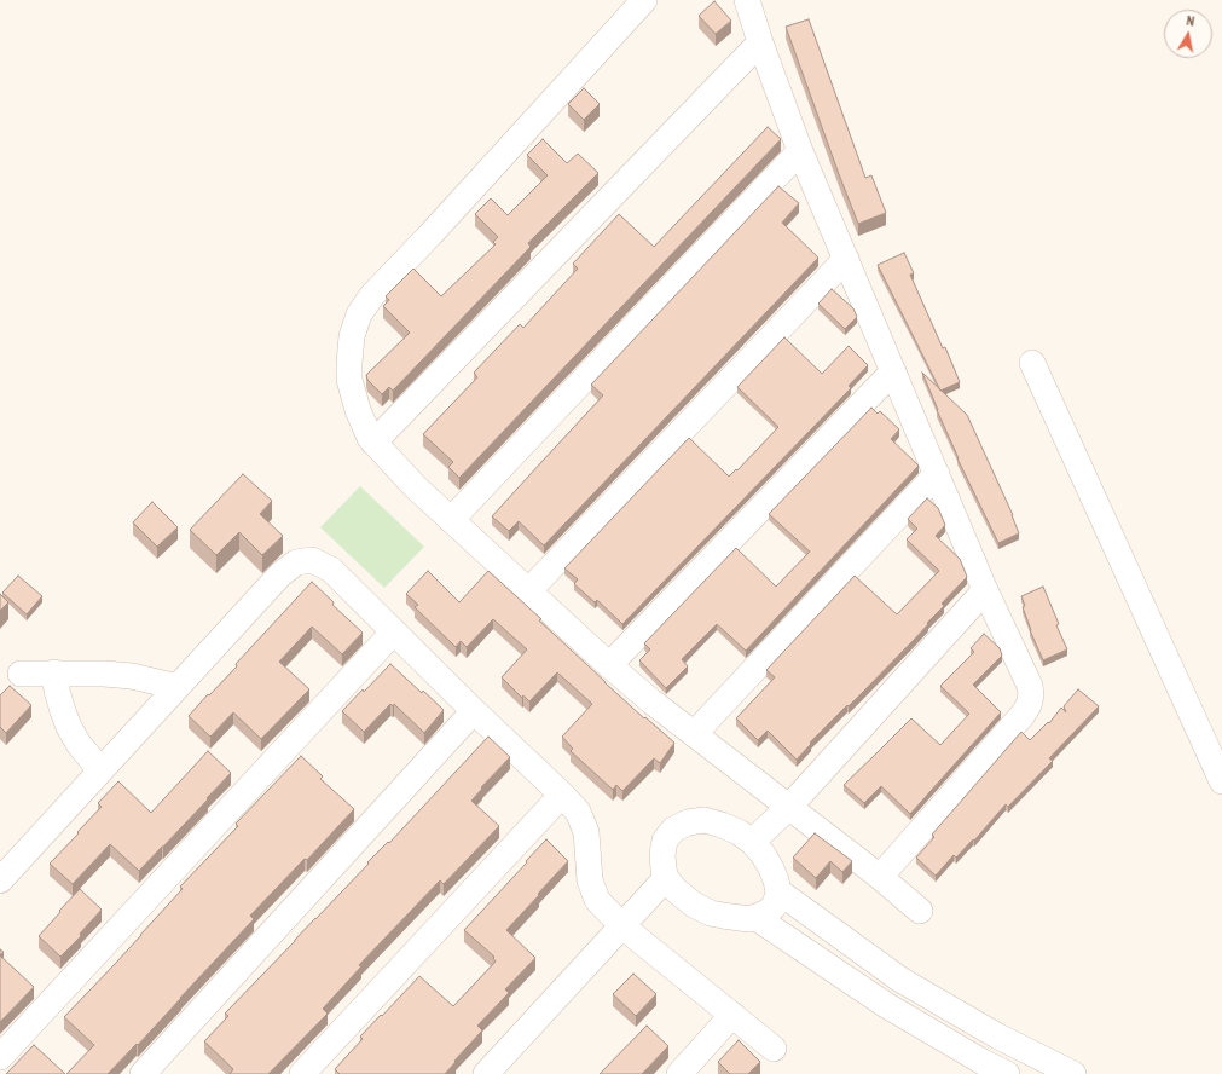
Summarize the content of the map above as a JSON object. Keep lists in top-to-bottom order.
{
  "north": "top"
}
